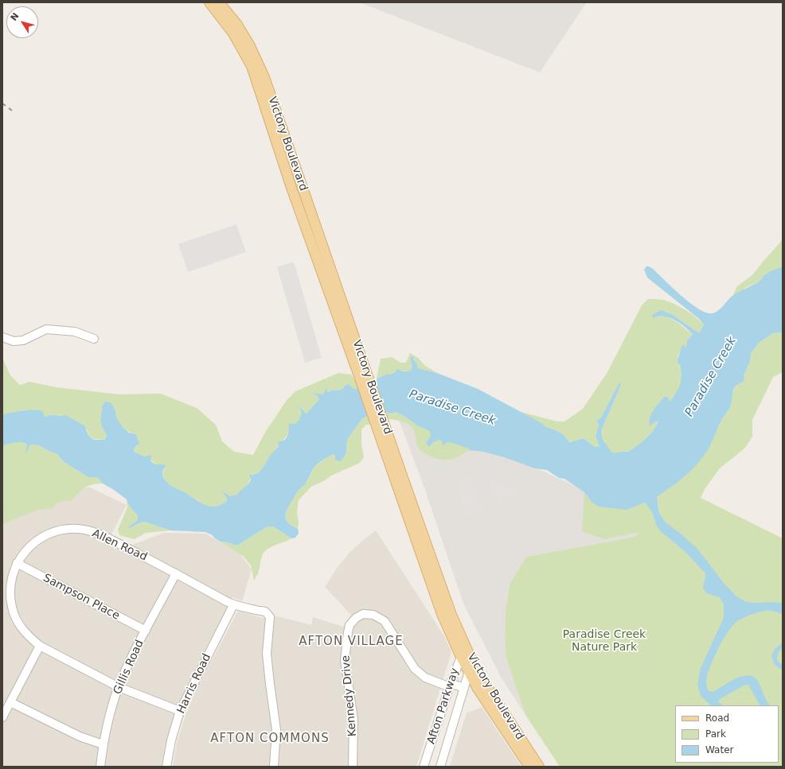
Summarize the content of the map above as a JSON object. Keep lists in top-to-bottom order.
{
  "streets": {
    "main road": ["Victory Boulevard"],
    "street": [
      "Allen Road",
      "Sampson Place",
      "Gillis Road",
      "Harris Road",
      "Kennedy Drive",
      "Afton Parkway"
    ]
  },
  "crossings": [
    ["Victory Boulevard", "Afton Parkway"],
    ["Allen Road", "Sampson Place"],
    ["Allen Road", "Gillis Road"],
    ["Allen Road", "Harris Road"],
    ["Sampson Place", "Gillis Road"],
    ["Kennedy Drive", "Afton Parkway"]
  ],
  "districts": ["AFTON VILLAGE", "AFTON COMMONS"],
  "water": ["Paradise Creek"],
  "parks": ["Paradise Creek Nature Park"],
  "legend": ["Road", "Park", "Water"],
  "north": "top left"
}
